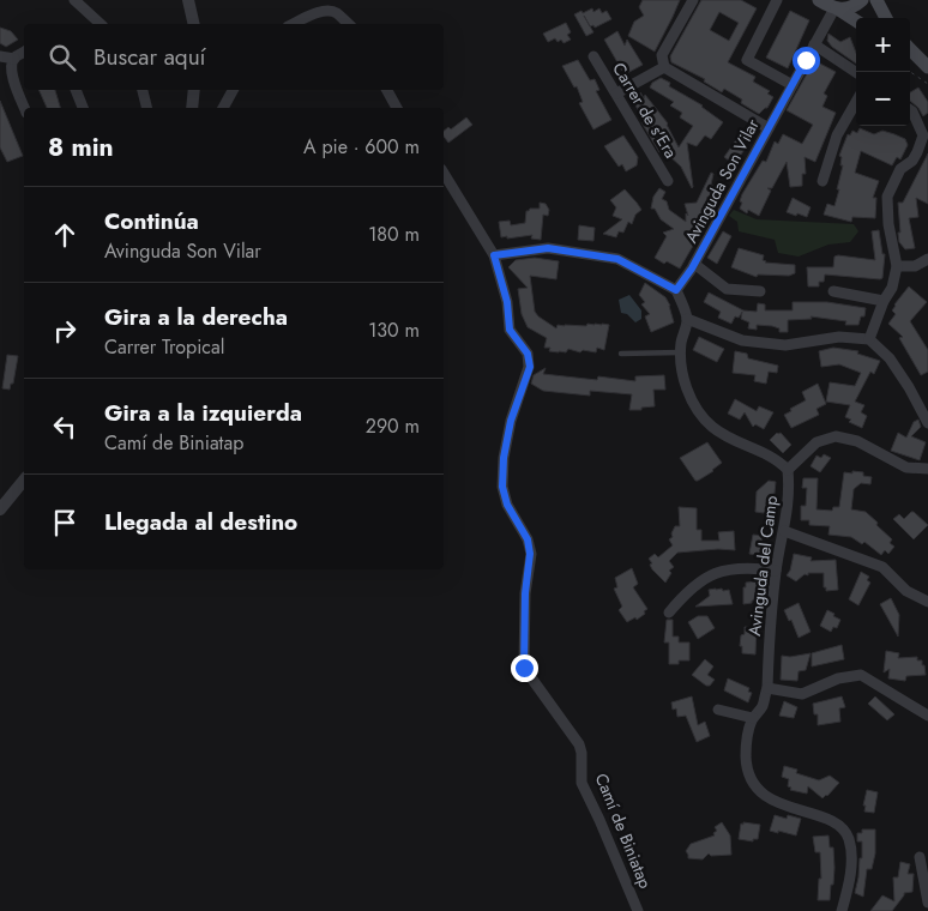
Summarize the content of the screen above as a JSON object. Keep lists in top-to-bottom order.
{
  "streets": {
    "street": [
      "Carrer de s'Era",
      "Avinguda Son Vilar",
      "Avinguda del Camp",
      "Camí de Biniatap"
    ]
  },
  "page": {
    "map_buttons": ["+", "−"],
    "search": "Buscar aquí",
    "heading": ["8 min", "A pie · 600 m"],
    "list": [
      ["Continúa", "Avinguda Son Vilar", "180 m"],
      ["Gira a la derecha", "Carrer Tropical", "130 m"],
      ["Gira a la izquierda", "Camí de Biniatap", "290 m"],
      "Llegada al destino"
    ]
  }
}
